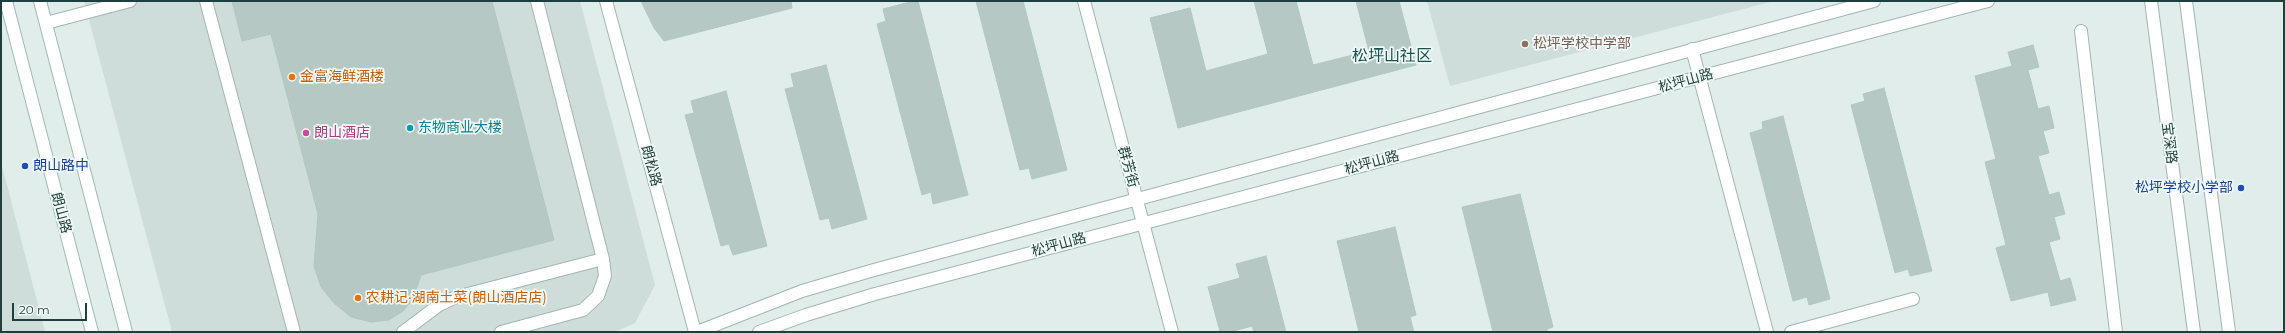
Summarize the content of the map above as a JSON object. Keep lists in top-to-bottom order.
{
  "streets": {
    "street": [
      "松坪山路",
      "宝深路",
      "朗松路",
      "群芳街",
      "朗山路"
    ]
  },
  "crossings": [
    ["松坪山路", "朗松路"],
    ["松坪山路", "群芳街"]
  ],
  "districts": ["松坪山社区"],
  "places": [
    "松坪学校中学部",
    "金富海鲜酒楼",
    "东物商业大楼",
    "朗山酒店",
    "朗山路中",
    "松坪学校小学部",
    "农耕记·湖南土菜(朗山酒店店)"
  ],
  "scale_bar": "20 m"
}
